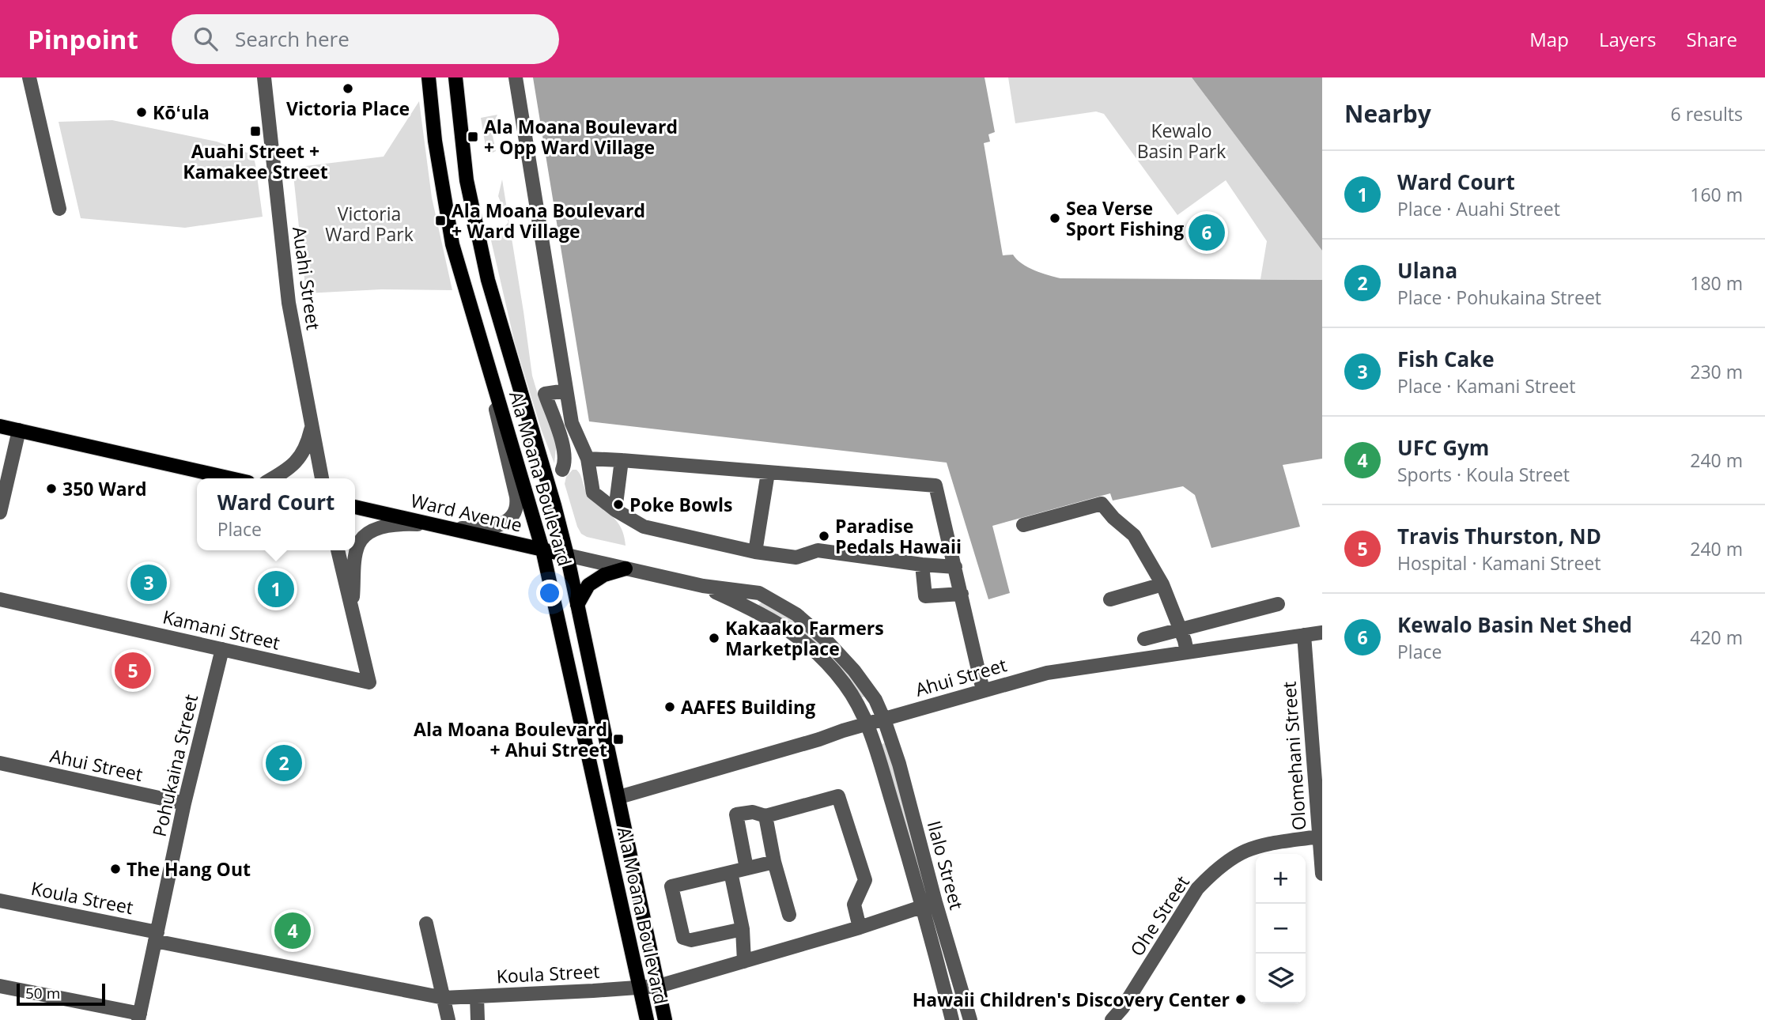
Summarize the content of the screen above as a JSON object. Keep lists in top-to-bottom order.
{
  "streets": {
    "main road": ["Ala Moana Boulevard", "Ward Avenue"],
    "street": [
      "Auahi Street",
      "Kamani Street",
      "Ahui Street",
      "Olomehani Street",
      "Pohukaina Street",
      "Ilalo Street",
      "Koula Street",
      "Ohe Street"
    ]
  },
  "crossings": [
    ["Ala Moana Boulevard", "Ward Avenue"],
    ["Ala Moana Boulevard", "Ahui Street"],
    ["Ala Moana Boulevard", "Koula Street"],
    ["Ward Avenue", "Ahui Street"],
    ["Ward Avenue", "Ilalo Street"],
    ["Kamani Street", "Pohukaina Street"],
    ["Ahui Street", "Olomehani Street"],
    ["Ahui Street", "Pohukaina Street"],
    ["Ahui Street", "Ilalo Street"],
    ["Olomehani Street", "Ohe Street"],
    ["Pohukaina Street", "Koula Street"],
    ["Ilalo Street", "Koula Street"]
  ],
  "parks": ["Kewalo Basin Park", "Victoria Ward Park"],
  "places": {
    "other": [
      "Victoria Place",
      "Kōʻula",
      "Sea Verse Sport Fishing",
      "350 Ward",
      "Poke Bowls",
      "Paradise Pedals Hawaii",
      "Kakaako Farmers Marketplace",
      "AAFES Building",
      "The Hang Out",
      "Hawaii Children's Discovery Center"
    ],
    "transit": [
      "Auahi Street + Kamakee Street",
      "Ala Moana Boulevard + Opp Ward Village",
      "Ala Moana Boulevard + Ward Village",
      "Ala Moana Boulevard + Ahui Street"
    ]
  },
  "scale_bar": "50 m",
  "page": {
    "header": "Pinpoint",
    "search": "Search here",
    "nav": ["Map", "Layers", "Share"],
    "heading": ["Nearby", "6 results"],
    "list": [
      {
        "mark": "1",
        "name": "Ward Court",
        "note": "Place · Auahi Street",
        "value": "160 m"
      },
      {
        "mark": "2",
        "name": "Ulana",
        "note": "Place · Pohukaina Street",
        "value": "180 m"
      },
      {
        "mark": "3",
        "name": "Fish Cake",
        "note": "Place · Kamani Street",
        "value": "230 m"
      },
      {
        "mark": "4",
        "name": "UFC Gym",
        "note": "Sports · Koula Street",
        "value": "240 m"
      },
      {
        "mark": "5",
        "name": "Travis Thurston, ND",
        "note": "Hospital · Kamani Street",
        "value": "240 m"
      },
      {
        "mark": "6",
        "name": "Kewalo Basin Net Shed",
        "note": "Place",
        "value": "420 m"
      }
    ],
    "pins": [
      "6",
      "3",
      "1",
      "5",
      "2",
      "4"
    ],
    "popup": ["Ward Court", "Place"],
    "map_buttons": ["+", "−"],
    "scale": "50 m"
  }
}
